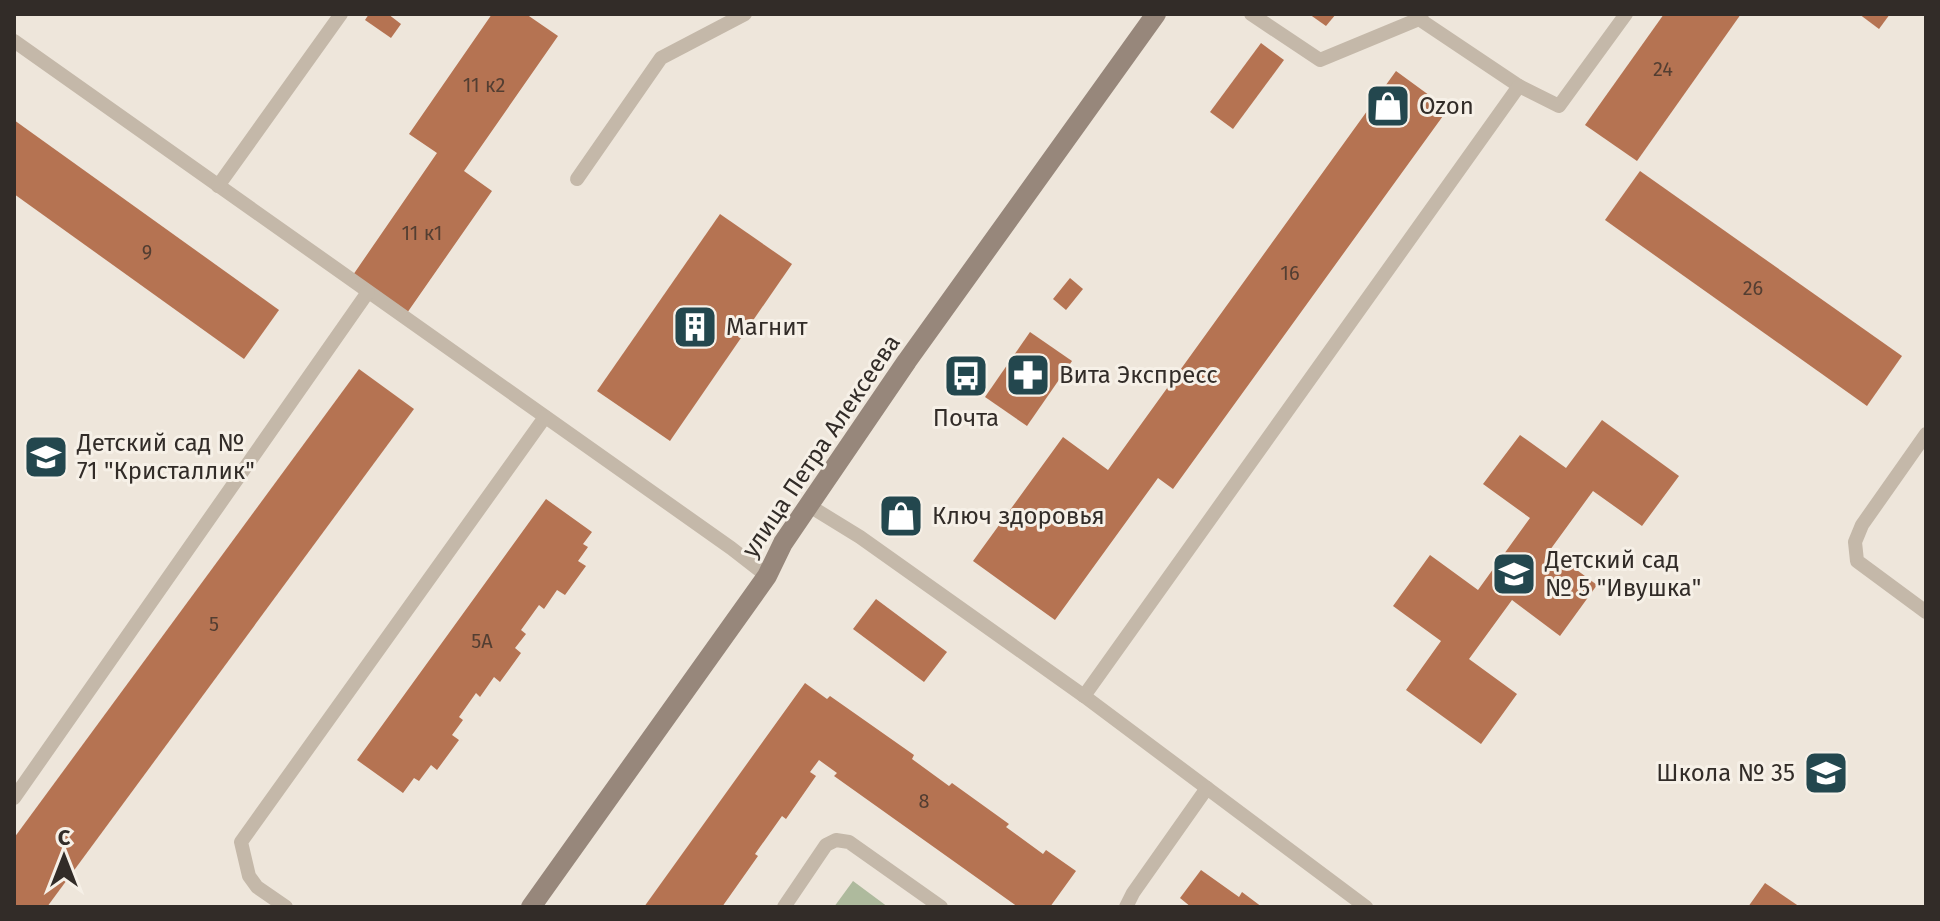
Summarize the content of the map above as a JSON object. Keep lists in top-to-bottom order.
{
  "streets": {
    "street": ["улица Петра Алексеева"]
  },
  "places": {
    "shop": ["Ozon", "Ключ здоровья"],
    "building": ["Магнит"],
    "pharmacy": ["Вита Экспресс"],
    "bus stop": ["Почта"],
    "school or university": ["Детский сад № 71 \"Кристаллик\"", "Детский сад № 5 \"Ивушка\"", "Школа № 35"]
  },
  "house_numbers": [
    "24",
    "11 к2",
    "11 к1",
    "9",
    "16",
    "26",
    "5",
    "5А",
    "8"
  ],
  "north": "top"
}
